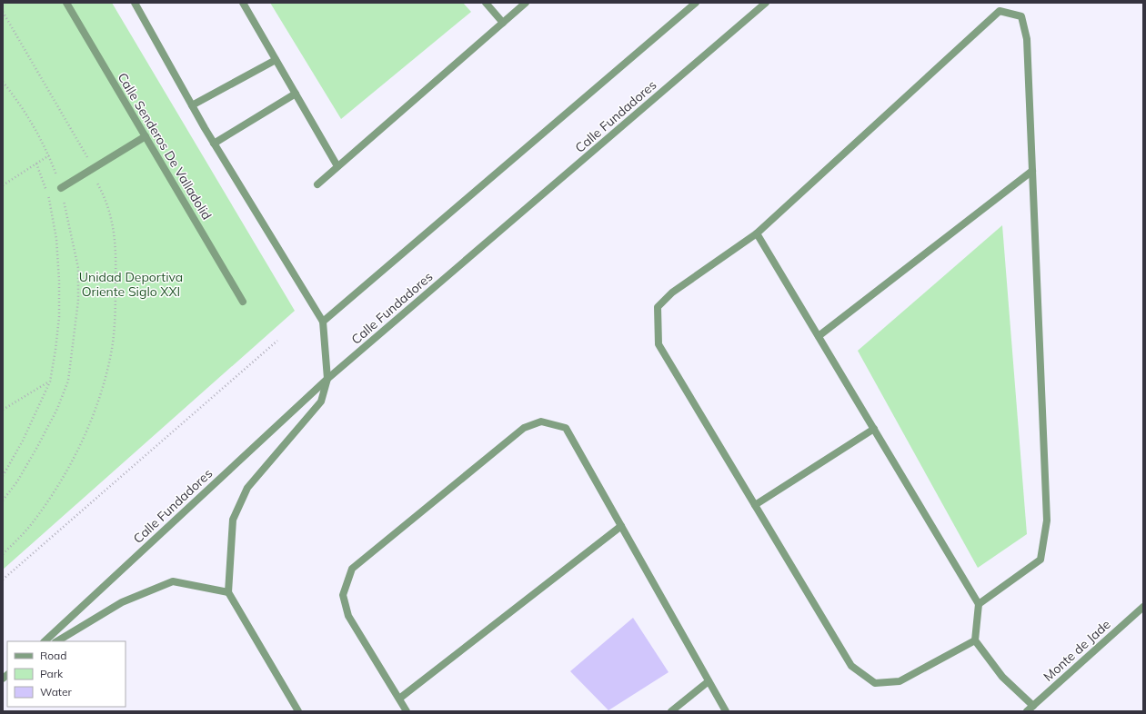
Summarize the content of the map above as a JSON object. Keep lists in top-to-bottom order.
{
  "streets": {
    "street": ["Calle Fundadores", "Calle Senderos De Valladolid", "Monte de Jade"]
  },
  "parks": ["Unidad Deportiva Oriente Siglo XXI"],
  "legend": ["Road", "Park", "Water"]
}
